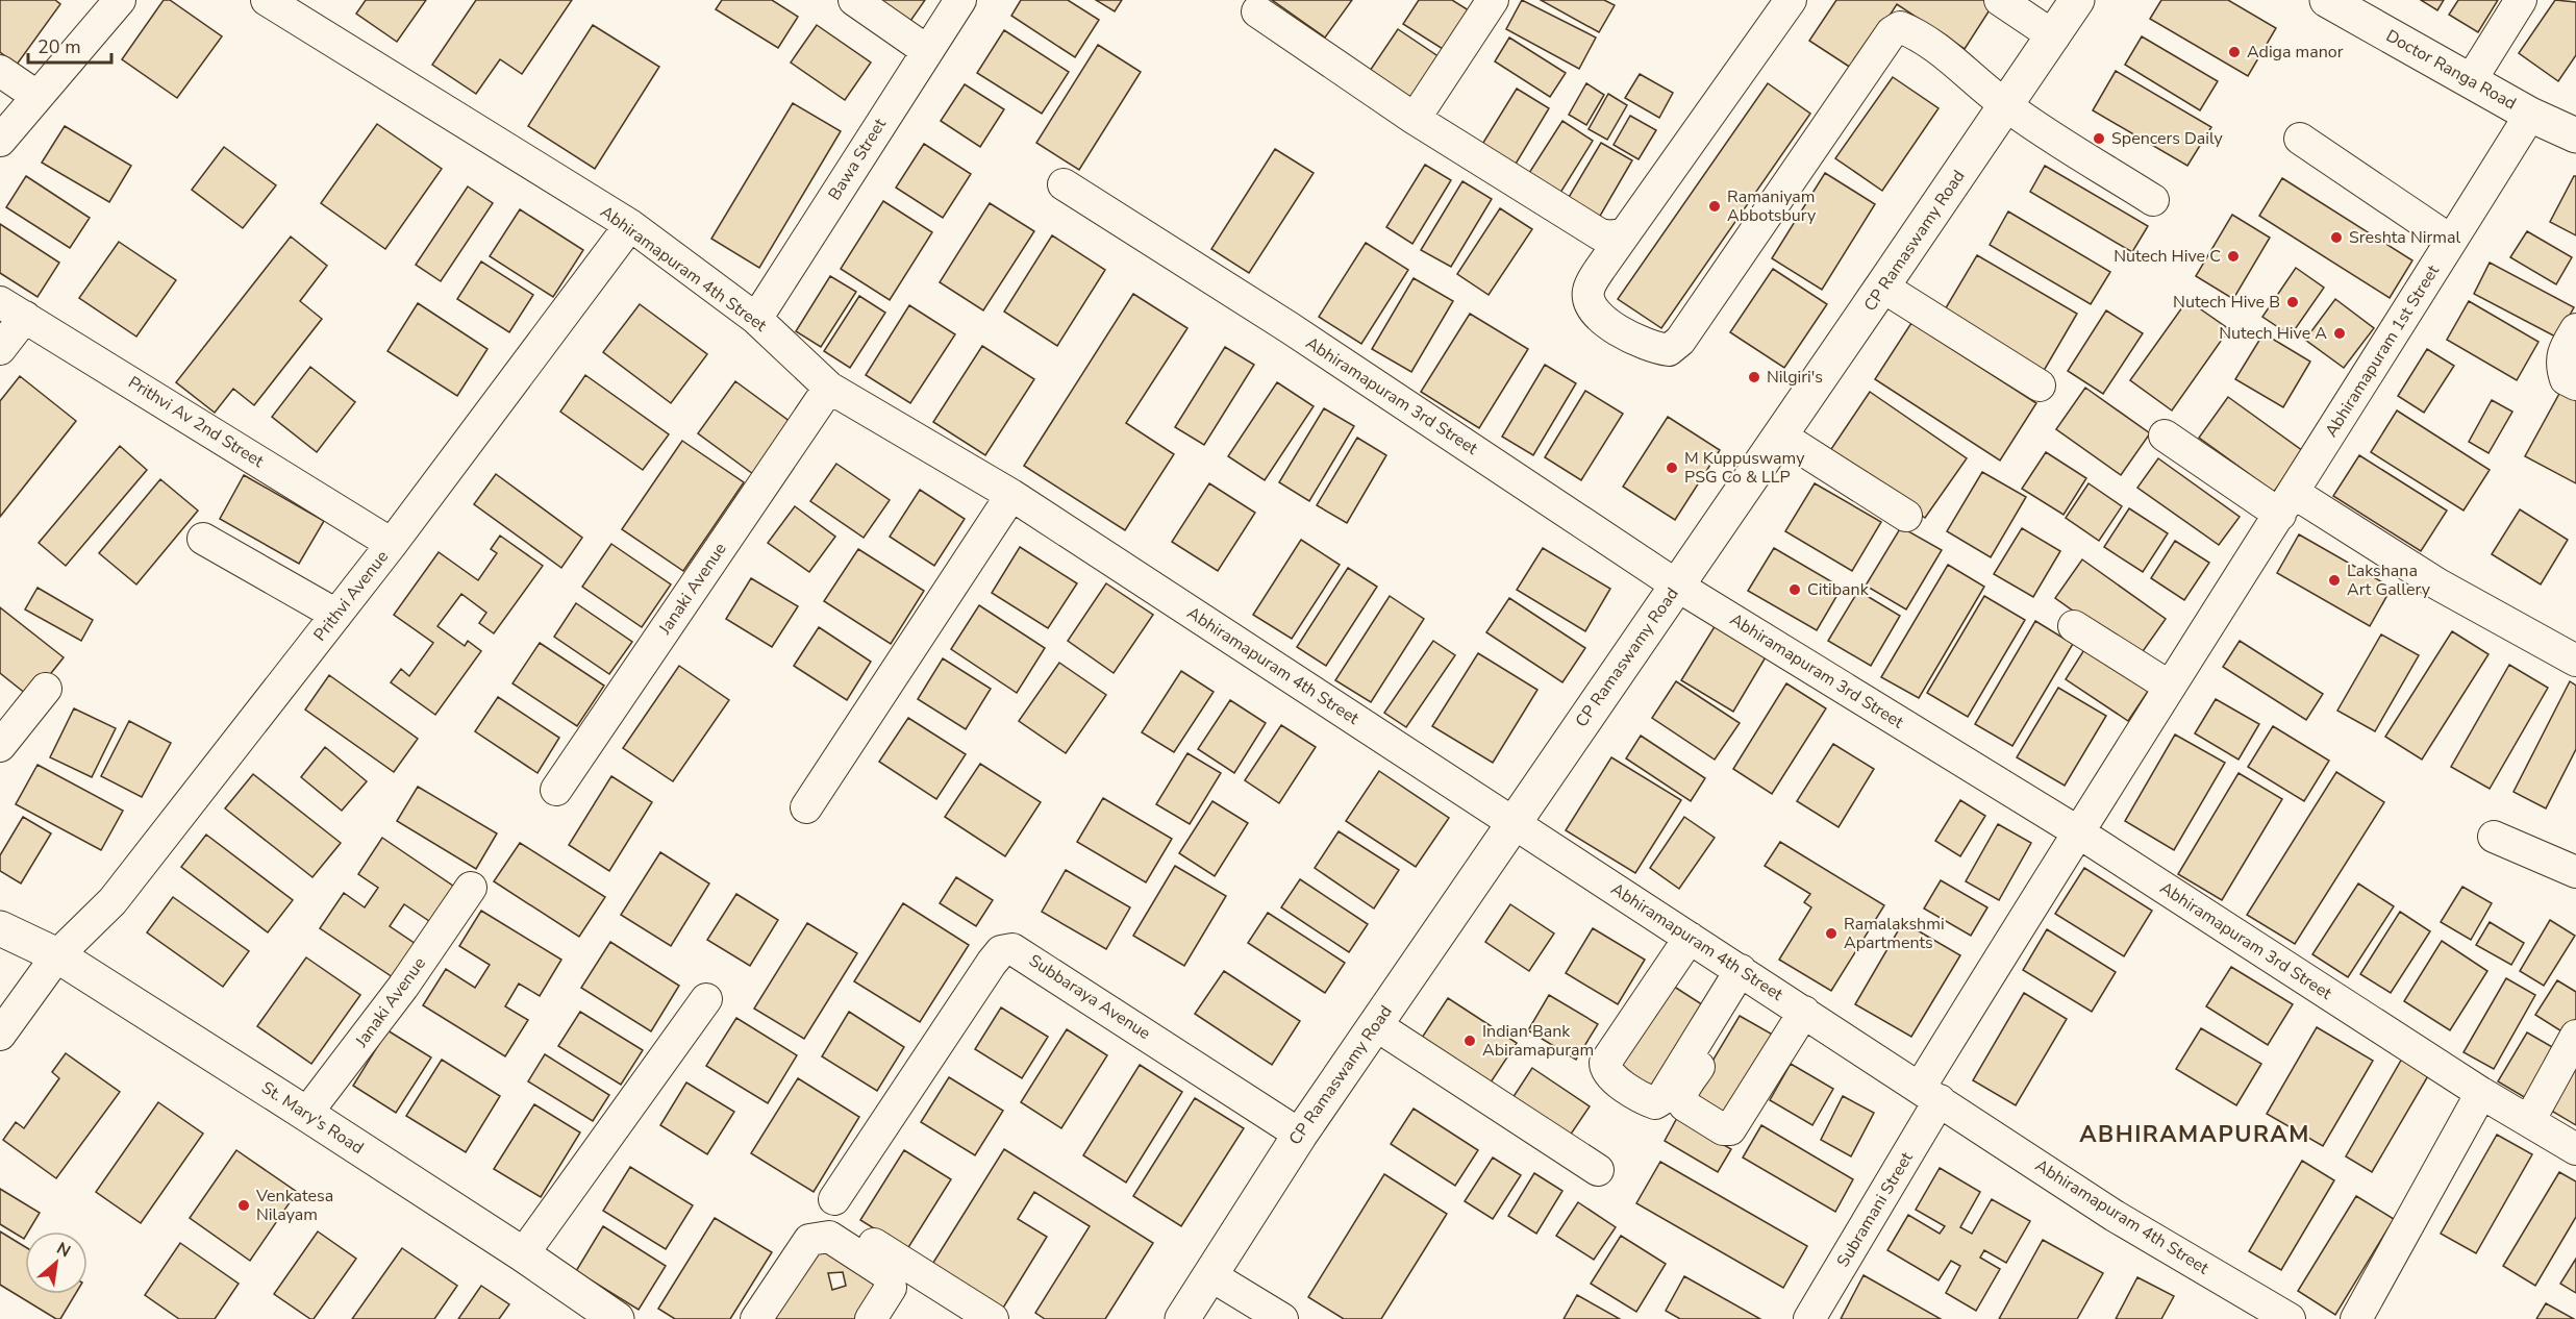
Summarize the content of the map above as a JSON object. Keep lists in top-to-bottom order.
{
  "streets": {
    "main road": ["Doctor Ranga Road", "CP Ramaswamy Road", "St. Mary's Road"],
    "street": [
      "Bawa Street",
      "Abhiramapuram 4th Street",
      "Abhiramapuram 1st Street",
      "Abhiramapuram 3rd Street",
      "Prithvi Av 2nd Street",
      "Janaki Avenue",
      "Prithvi Avenue",
      "Subbaraya Avenue",
      "Subramani Street"
    ]
  },
  "crossings": [
    ["Doctor Ranga Road", "Abhiramapuram 1st Street"],
    ["Bawa Street", "Abhiramapuram 4th Street"],
    ["CP Ramaswamy Road", "Abhiramapuram 4th Street"],
    ["CP Ramaswamy Road", "Abhiramapuram 3rd Street"],
    ["CP Ramaswamy Road", "Subbaraya Avenue"],
    ["Abhiramapuram 4th Street", "Janaki Avenue"],
    ["Abhiramapuram 4th Street", "Prithvi Avenue"],
    ["Abhiramapuram 4th Street", "Subramani Street"],
    ["Abhiramapuram 1st Street", "Abhiramapuram 3rd Street"],
    ["Abhiramapuram 1st Street", "Subramani Street"],
    ["Abhiramapuram 3rd Street", "Subramani Street"],
    ["Prithvi Av 2nd Street", "Prithvi Avenue"],
    ["Janaki Avenue", "St. Mary's Road"],
    ["Prithvi Avenue", "St. Mary's Road"]
  ],
  "districts": ["ABHIRAMAPURAM"],
  "places": [
    "Adiga manor",
    "Spencers Daily",
    "Ramaniyam Abbotsbury",
    "Sreshta Nirmal",
    "Nutech Hive C",
    "Nutech Hive B",
    "Nutech Hive A",
    "Nilgiri's",
    "M Kuppuswamy PSG Co & LLP",
    "Lakshana Art Gallery",
    "Citibank",
    "Ramalakshmi Apartments",
    "Indian Bank Abiramapuram",
    "Venkatesa Nilayam"
  ],
  "scale_bar": "20 m",
  "north": "top right"
}
